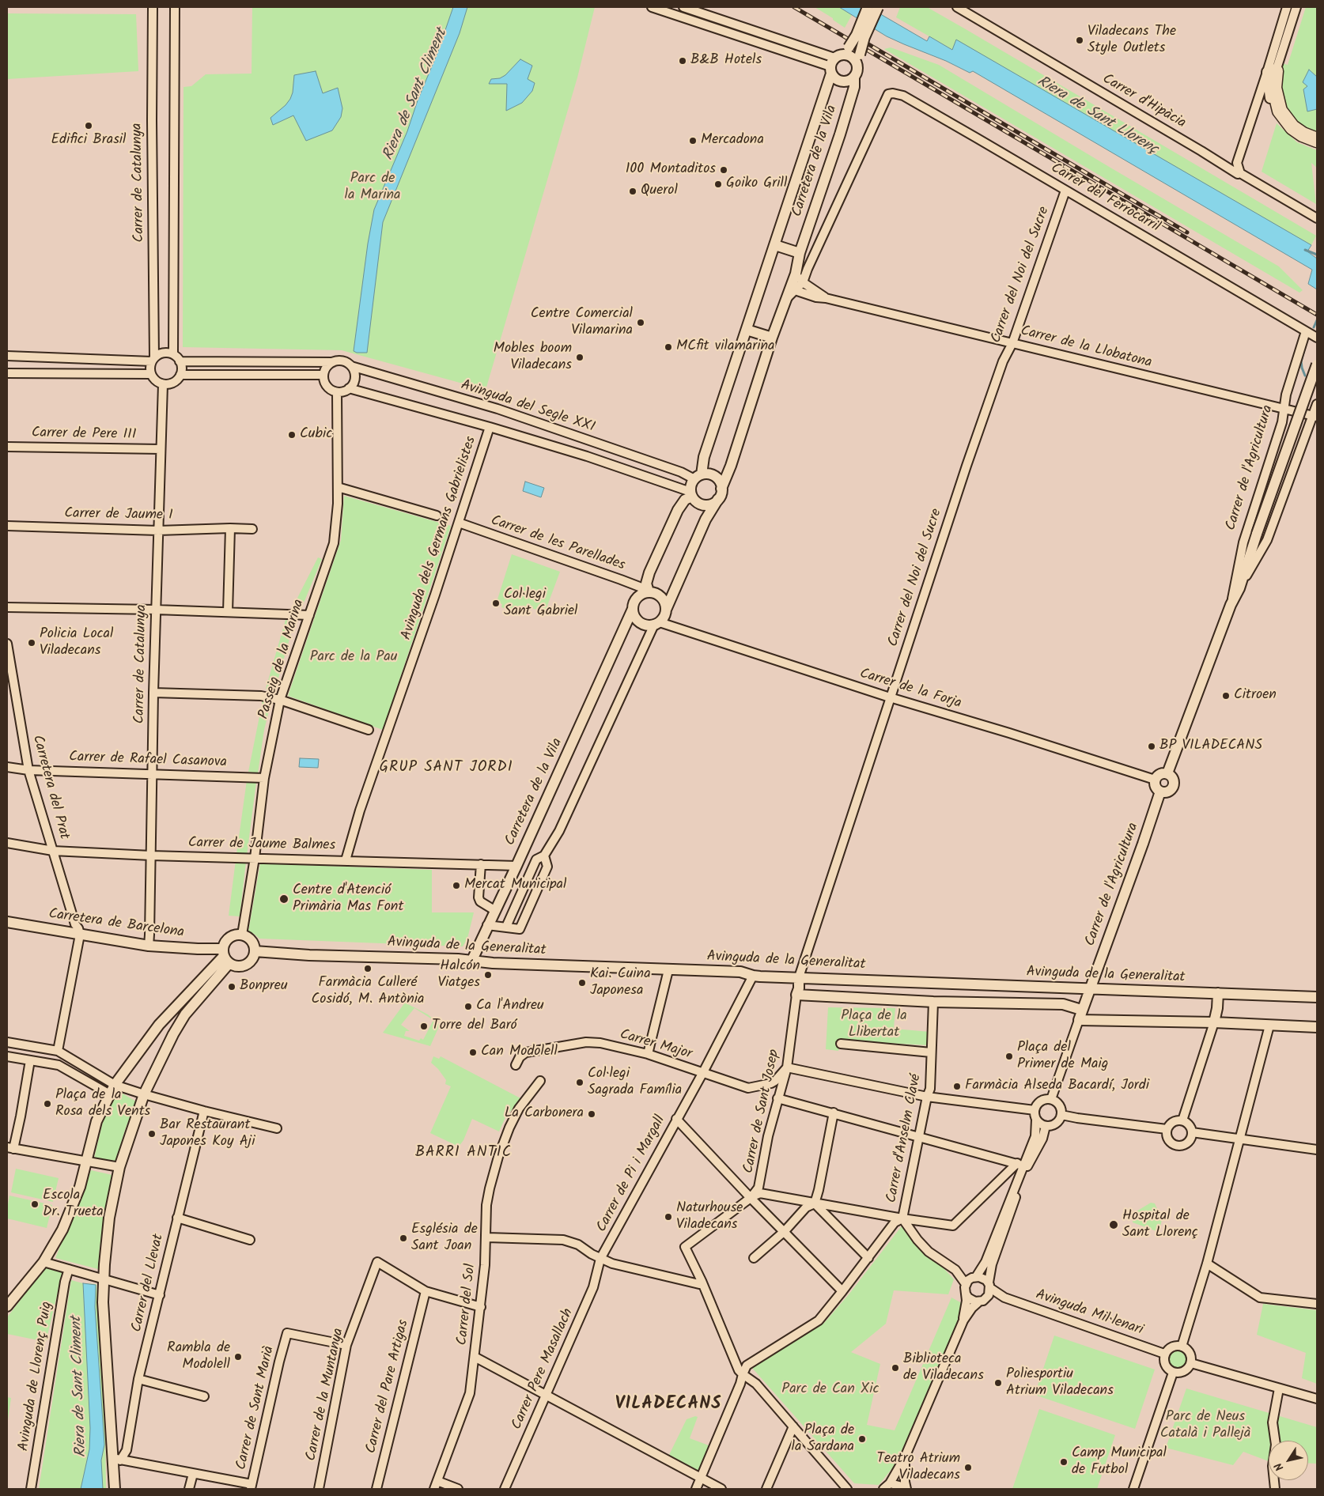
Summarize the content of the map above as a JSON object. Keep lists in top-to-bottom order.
{
  "streets": {
    "street": [
      "Carrer d'Hipàcia",
      "Carretera de la Vila",
      "Carrer de Catalunya",
      "Carrer del Ferrocarril",
      "Carrer del Noi del Sucre",
      "Carrer de la Llobatona",
      "Avinguda del Segle XXI",
      "Carrer de Pere III",
      "Carrer de l'Agricultura",
      "Carrer de Jaume I",
      "Avinguda dels Germans Gabrielistes",
      "Carrer de les Parellades",
      "Passeig de la Marina",
      "Carrer de la Forja",
      "Carrer de Rafael Casanova",
      "Carretera del Prat",
      "Carrer de Jaume Balmes",
      "Carretera de Barcelona",
      "Avinguda de la Generalitat",
      "Carrer Major",
      "Carrer de Sant Josep",
      "Carrer d'Anselm Clavé",
      "Carrer de Pi i Margall",
      "Carrer del Llevat",
      "Carrer del Sol",
      "Avinguda Mil·lenari",
      "Carrer Pere Masallach",
      "Avinguda de Llorenç Puig",
      "Carrer del Pare Artigas",
      "Carrer de la Muntanya",
      "Carrer de Sant Marià"
    ]
  },
  "crossings": [
    ["Carretera de la Vila", "Carrer de la Llobatona"],
    ["Carretera de la Vila", "Avinguda del Segle XXI"],
    ["Carretera de la Vila", "Carrer de les Parellades"],
    ["Carretera de la Vila", "Carrer de la Forja"],
    ["Carretera de la Vila", "Carrer de Jaume Balmes"],
    ["Carretera de la Vila", "Avinguda de la Generalitat"],
    ["Carrer de Catalunya", "Carrer de Pere III"],
    ["Carrer de Catalunya", "Carrer de Jaume I"],
    ["Carrer de Catalunya", "Carrer de Rafael Casanova"],
    ["Carrer de Catalunya", "Carrer de Jaume Balmes"],
    ["Carrer de Catalunya", "Carretera de Barcelona"],
    ["Carrer del Ferrocarril", "Carrer del Noi del Sucre"],
    ["Carrer del Ferrocarril", "Carrer de la Llobatona"],
    ["Carrer del Ferrocarril", "Carrer de l'Agricultura"],
    ["Carrer del Noi del Sucre", "Carrer de la Llobatona"],
    ["Carrer del Noi del Sucre", "Carrer de la Forja"],
    ["Carrer del Noi del Sucre", "Avinguda de la Generalitat"],
    ["Carrer de la Llobatona", "Carrer de l'Agricultura"],
    ["Avinguda del Segle XXI", "Avinguda dels Germans Gabrielistes"],
    ["Avinguda del Segle XXI", "Passeig de la Marina"],
    ["Carrer de l'Agricultura", "Carrer de la Forja"],
    ["Carrer de l'Agricultura", "Avinguda de la Generalitat"],
    ["Avinguda dels Germans Gabrielistes", "Carrer de les Parellades"],
    ["Avinguda dels Germans Gabrielistes", "Carrer de Jaume Balmes"],
    ["Carrer de les Parellades", "Carrer de la Forja"],
    ["Passeig de la Marina", "Carrer de Rafael Casanova"],
    ["Passeig de la Marina", "Carrer de Jaume Balmes"],
    ["Passeig de la Marina", "Carretera de Barcelona"],
    ["Passeig de la Marina", "Avinguda de la Generalitat"],
    ["Carrer de Rafael Casanova", "Carretera del Prat"],
    ["Carretera del Prat", "Carrer de Jaume Balmes"],
    ["Carretera del Prat", "Carretera de Barcelona"],
    ["Carretera de Barcelona", "Avinguda de la Generalitat"],
    ["Avinguda de la Generalitat", "Carrer de Pi i Margall"],
    ["Carrer Major", "Carrer de Sant Josep"],
    ["Carrer Major", "Carrer de Pi i Margall"],
    ["Carrer de Pi i Margall", "Carrer Pere Masallach"],
    ["Carrer del Pare Artigas", "Carrer de la Muntanya"],
    ["Carrer de la Muntanya", "Carrer de Sant Marià"]
  ],
  "districts": ["GRUP SANT JORDI", "BARRI ANTIC", "VILADECANS"],
  "water": ["Riera de Sant Climent", "Riera de Sant Llorenç"],
  "parks": [
    "Parc de la Marina",
    "Parc de la Pau",
    "Plaça de la Llibertat",
    "Parc de Can Xic",
    "Parc de Neus Català i Pallejà"
  ],
  "places": [
    "Viladecans The Style Outlets",
    "B&B Hotels",
    "Edifici Brasil",
    "Mercadona",
    "100 Montaditos",
    "Goiko Grill",
    "Querol",
    "Centre Comercial Vilamarina",
    "MCfit vilamarina",
    "Mobles boom Viladecans",
    "Cubic",
    "Col·legi Sant Gabriel",
    "Policia Local Viladecans",
    "Citroen",
    "BP VILADECANS",
    "Mercat Municipal",
    "Centre d'Atenció Primària Mas Font",
    "Farmàcia Culleré Cosidó, M. Antònia",
    "Halcón Viatges",
    "Kai. Cuina Japonesa",
    "Bonpreu",
    "Ca l'Andreu",
    "Torre del Baró",
    "Can Modolell",
    "Plaça del Primer de Maig",
    "Col·legi Sagrada Família",
    "Farmàcia Alseda Bacardí, Jordi",
    "Plaça de la Rosa dels Vents",
    "La Carbonera",
    "Bar Restaurant Japones Koy Aji",
    "Escola Dr. Trueta",
    "Naturhouse Viladecans",
    "Hospital de Sant Llorenç",
    "Església de Sant Joan",
    "Rambla de Modolell",
    "Biblioteca de Viladecans",
    "Poliesportiu Atrium Viladecans",
    "Plaça de la Sardana",
    "Camp Municipal de Futbol",
    "Teatro Atrium Viladecans"
  ],
  "north": "bottom left"
}
